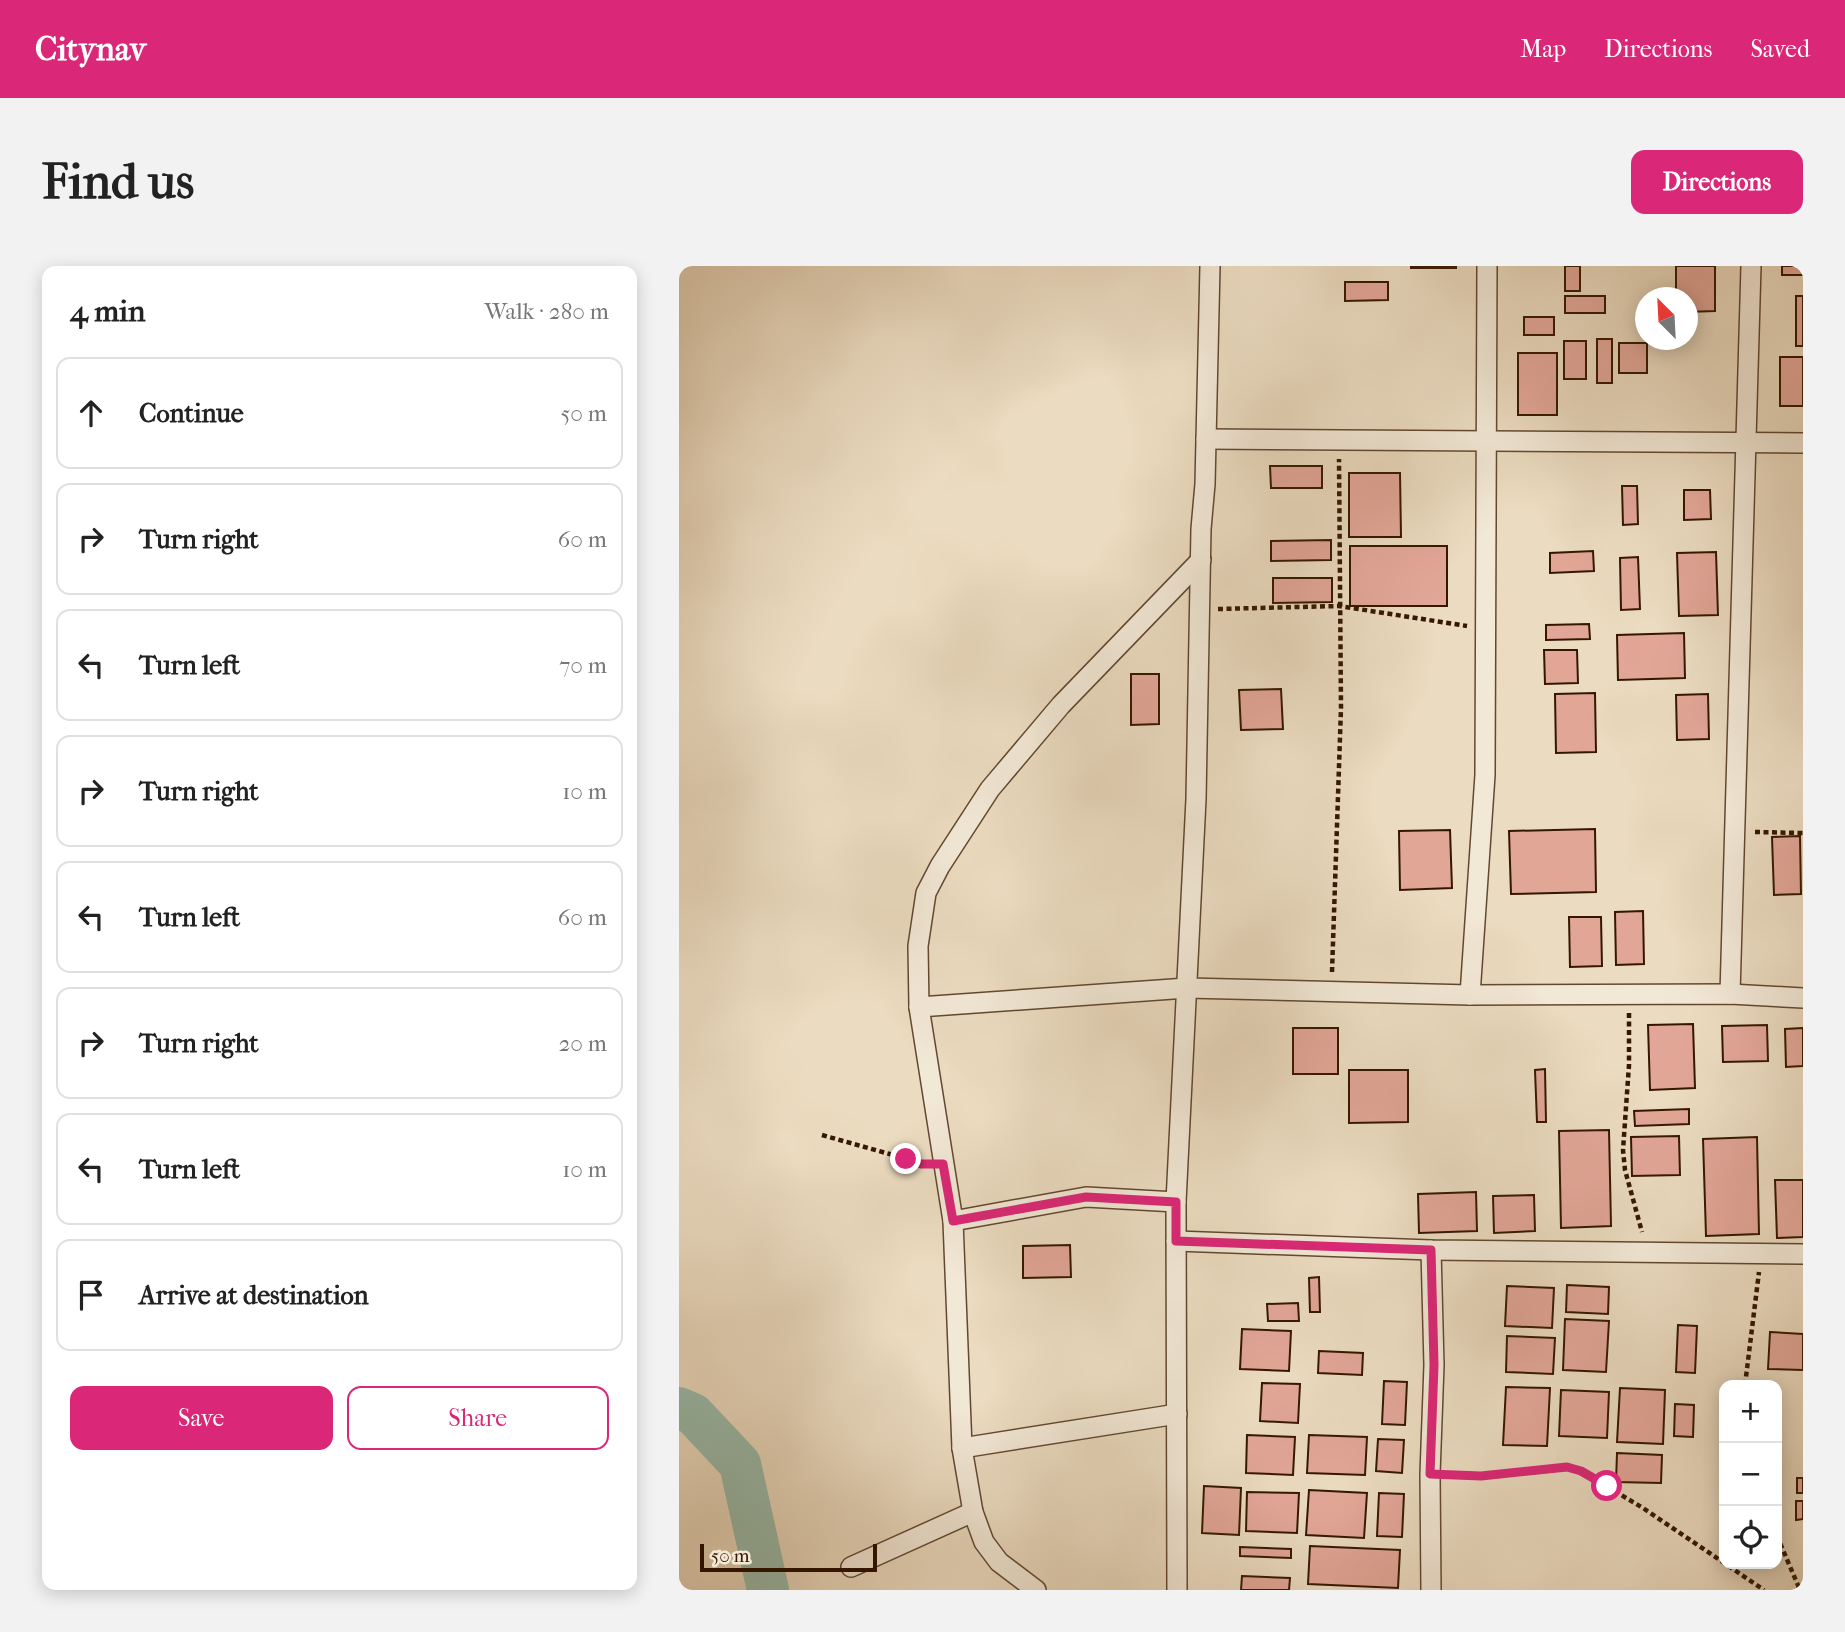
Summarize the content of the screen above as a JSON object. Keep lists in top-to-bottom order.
{
  "scale_bar": "50 m",
  "north": "top left",
  "page": {
    "header": "Citynav",
    "nav": ["Map", "Directions", "Saved"],
    "buttons": [
      "Directions",
      ["Save", "Share"]
    ],
    "title": "Find us",
    "heading": ["4 min", "Walk · 280 m"],
    "list": [
      ["Continue", "50 m"],
      ["Turn right", "60 m"],
      ["Turn left", "70 m"],
      ["Turn right", "10 m"],
      ["Turn left", "60 m"],
      ["Turn right", "20 m"],
      ["Turn left", "10 m"],
      "Arrive at destination"
    ],
    "map_buttons": ["+", "−"],
    "scale": "50 m"
  }
}
